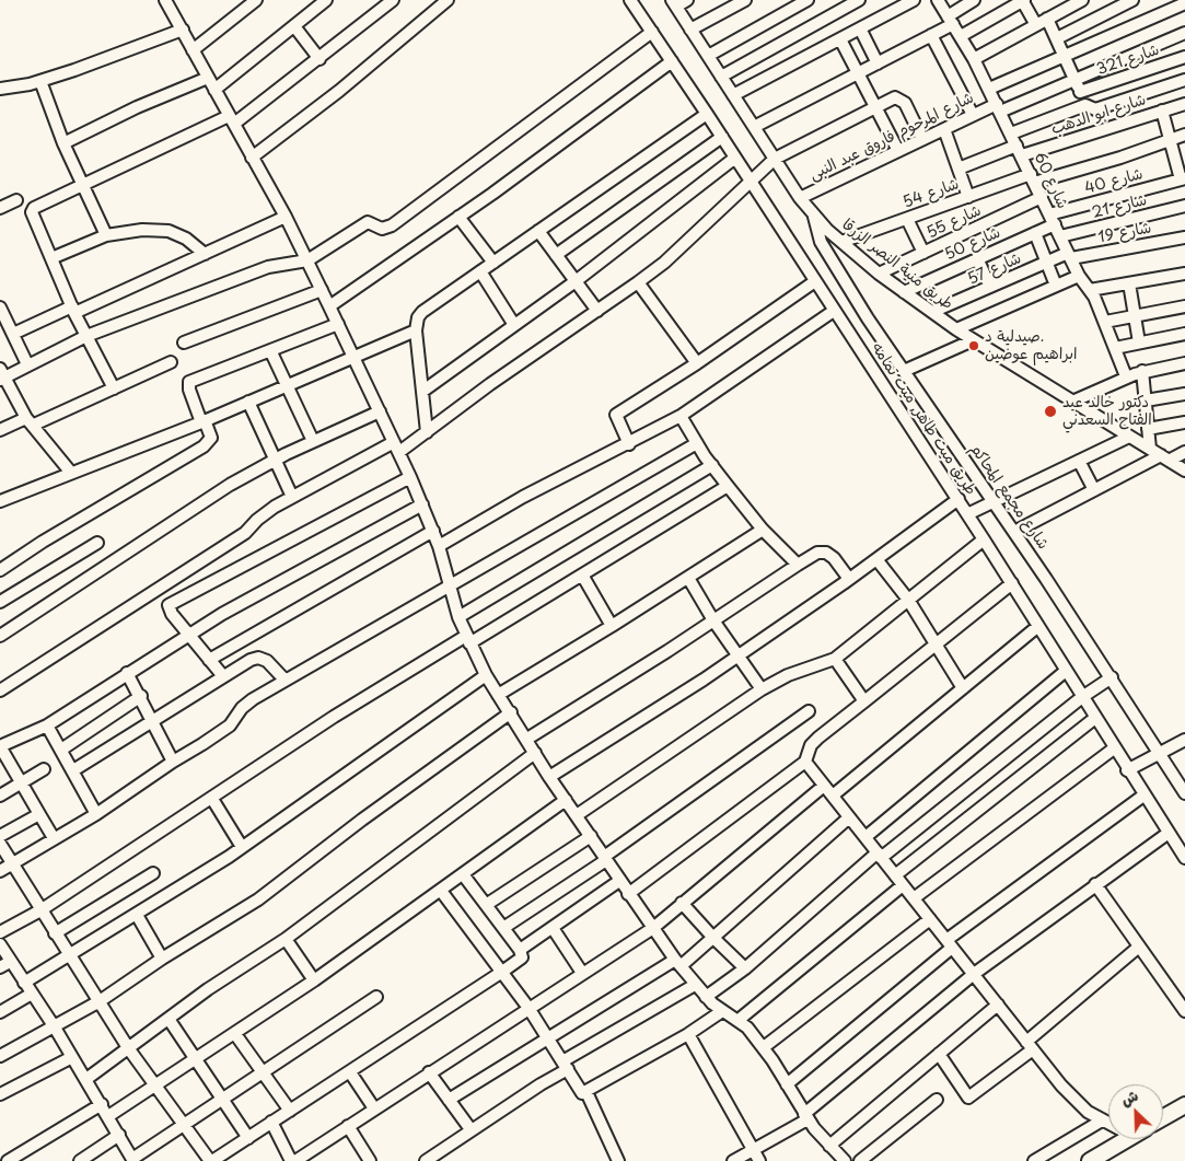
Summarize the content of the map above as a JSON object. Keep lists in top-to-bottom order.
{
  "streets": {
    "street": [
      "شارع 321",
      "شارع ابو الدهب",
      "شارع المرحوم فاروق عبد النبى",
      "شارع 60",
      "شارع 40",
      "شارع 54",
      "شارع 21",
      "شارع 55",
      "شارع 19",
      "شارع 50",
      "طريق منية النصر الزرقا",
      "شارع 57",
      "طريق ميت طاهر, ميت تمامه",
      "شارع مجمع المحاكم"
    ]
  },
  "crossings": [
    ["شارع ابو الدهب", "شارع 60"],
    ["شارع المرحوم فاروق عبد النبى", "شارع 60"],
    ["شارع المرحوم فاروق عبد النبى", "طريق منية النصر الزرقا"],
    ["شارع 60", "شارع 40"],
    ["شارع 60", "شارع 54"],
    ["شارع 60", "شارع 21"],
    ["شارع 60", "شارع 55"],
    ["شارع 60", "شارع 19"],
    ["شارع 60", "شارع 50"],
    ["شارع 60", "شارع 57"],
    ["شارع 40", "شارع 50"],
    ["شارع 54", "طريق منية النصر الزرقا"],
    ["شارع 55", "طريق منية النصر الزرقا"],
    ["شارع 19", "شارع 57"],
    ["شارع 50", "طريق منية النصر الزرقا"],
    ["طريق منية النصر الزرقا", "شارع 57"],
    ["طريق منية النصر الزرقا", "شارع مجمع المحاكم"]
  ],
  "places": ["صيدلية د. ابراهيم عوضين", "دكتور خالد عبد الفتاح السعدني"],
  "north": "top left"
}
